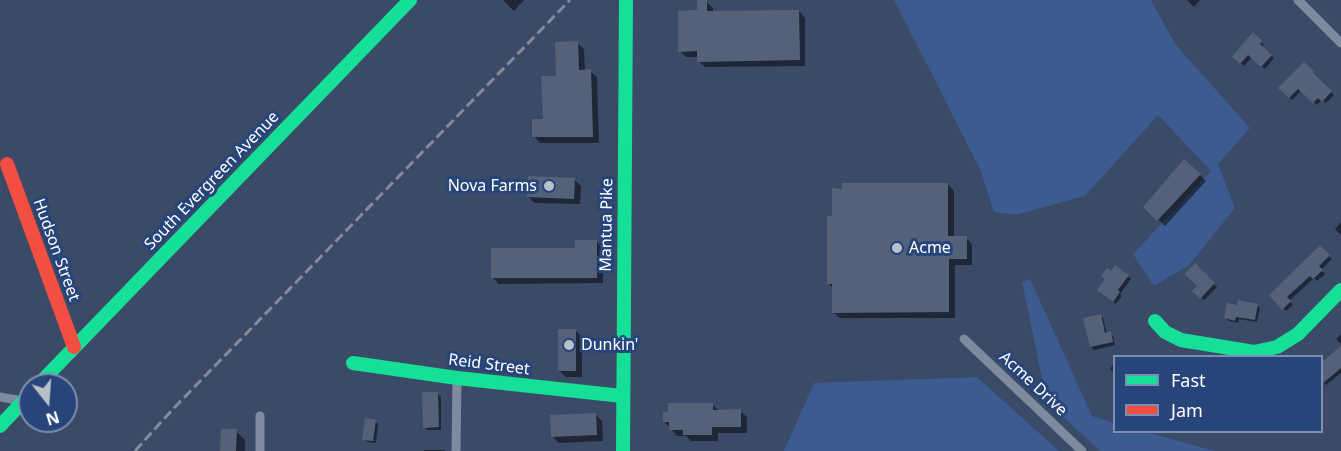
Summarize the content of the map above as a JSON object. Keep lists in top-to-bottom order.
{
  "streets": {
    "main road": [
      "South Evergreen Avenue",
      "Mantua Pike",
      "Hudson Street",
      "Reid Street"
    ],
    "street": ["Acme Drive"]
  },
  "crossings": [
    ["South Evergreen Avenue", "Hudson Street"],
    ["Mantua Pike", "Reid Street"]
  ],
  "places": ["Nova Farms", "Acme", "Dunkin'"],
  "legend": ["Fast", "Jam"],
  "north": "bottom"
}
